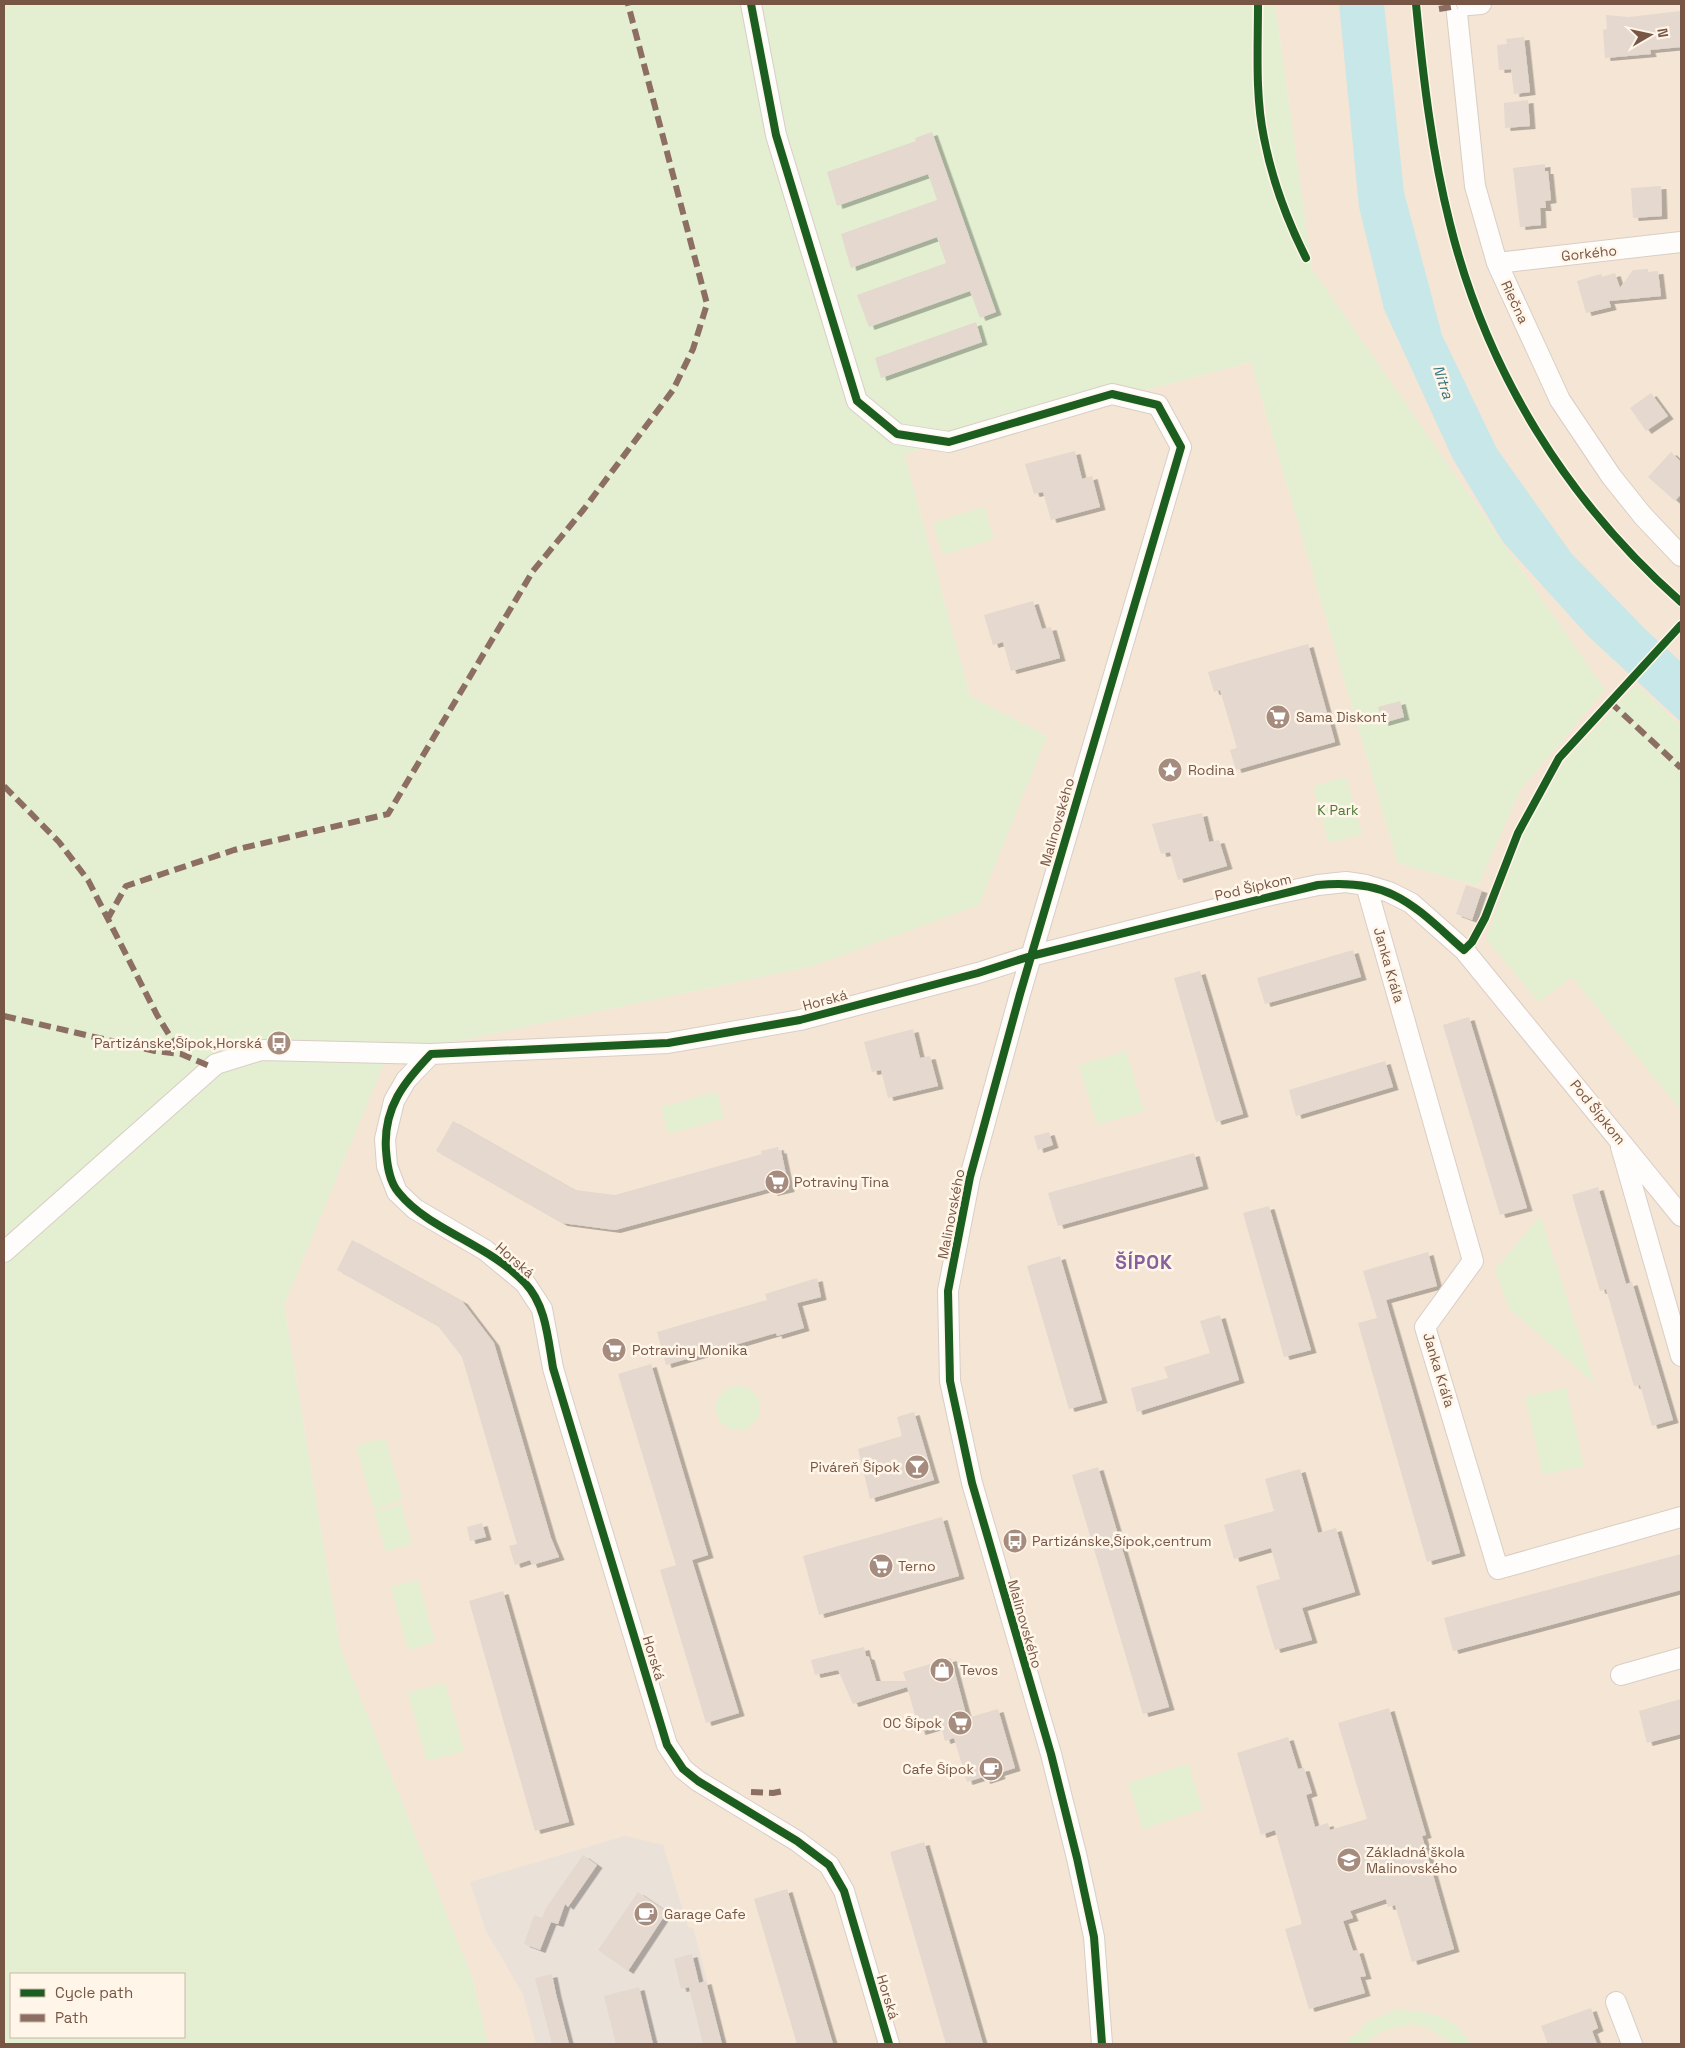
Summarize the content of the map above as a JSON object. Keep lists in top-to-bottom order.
{
  "streets": {
    "street": [
      "Gorkého",
      "Riečna",
      "Malinovského",
      "Pod Šípkom",
      "Janka Kráľa",
      "Horská"
    ]
  },
  "crossings": [
    ["Gorkého", "Riečna"],
    ["Malinovského", "Pod Šípkom"],
    ["Malinovského", "Horská"],
    ["Pod Šípkom", "Janka Kráľa"],
    ["Pod Šípkom", "Horská"]
  ],
  "districts": ["ŠÍPOK"],
  "water": ["Nitra"],
  "parks": ["K Park"],
  "places": {
    "supermarket": [
      "Sama Diskont",
      "Potraviny Tina",
      "Potraviny Monika",
      "Terno",
      "OC Šípok"
    ],
    "place": ["Rodina"],
    "bus stop": ["Partizánske,Šípok,Horská", "Partizánske,Šípok,centrum"],
    "bar": ["Piváreň Šípok"],
    "shop": ["Tevos"],
    "cafe": ["Cafe Šípok", "Garage Cafe"],
    "school or university": ["Základná škola Malinovského"]
  },
  "legend": ["Cycle path", "Path"],
  "north": "right"
}
